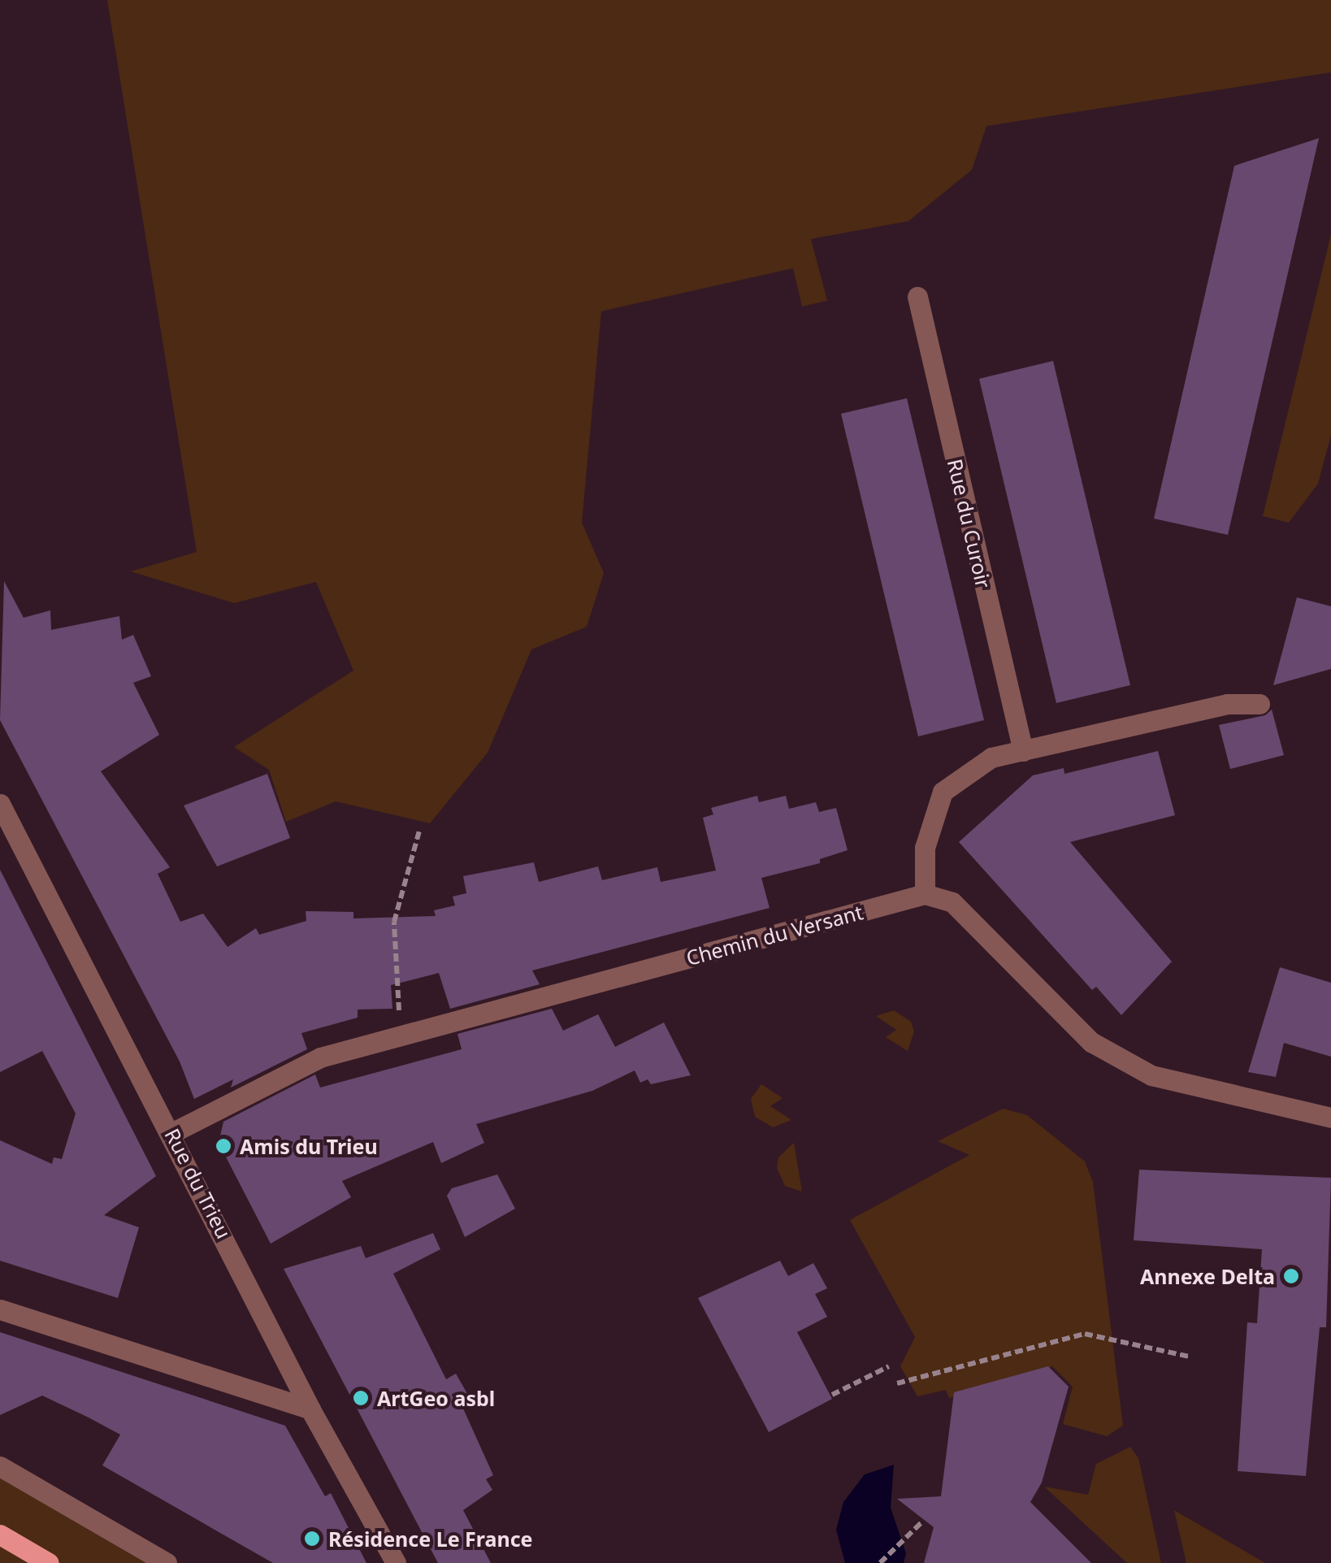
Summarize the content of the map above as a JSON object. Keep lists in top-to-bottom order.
{
  "streets": {
    "street": ["Rue du Curoir", "Chemin du Versant", "Rue du Trieu"]
  },
  "crossings": [
    ["Chemin du Versant", "Rue du Trieu"]
  ],
  "places": [
    "Amis du Trieu",
    "Annexe Delta",
    "ArtGeo asbl",
    "Résidence Le France"
  ]
}
